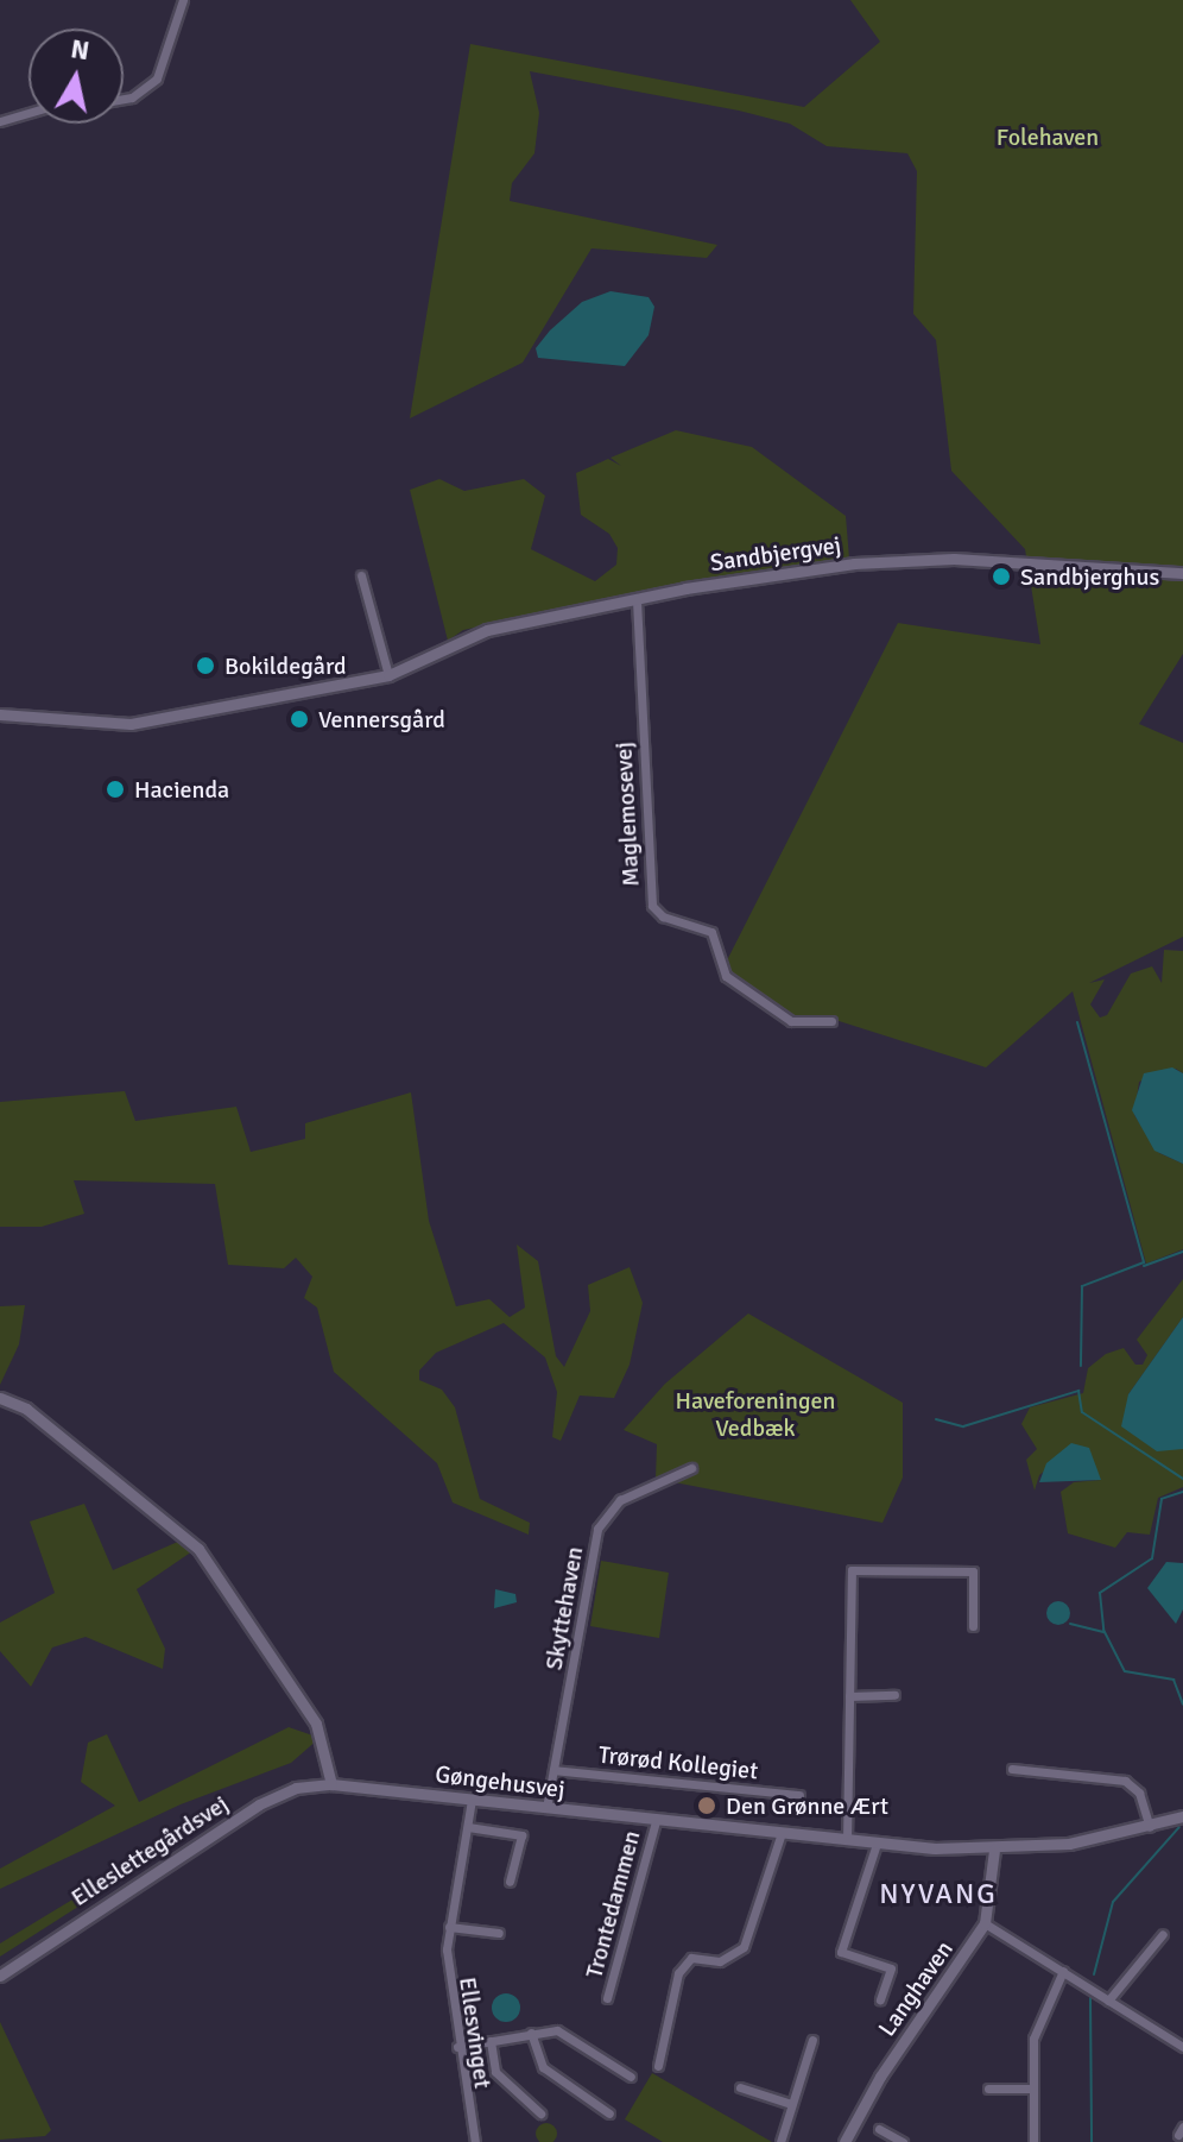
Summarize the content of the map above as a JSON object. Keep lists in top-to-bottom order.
{
  "streets": {
    "street": [
      "Sandbjergvej",
      "Maglemosevej",
      "Skyttehaven",
      "Trørød Kollegiet",
      "Gøngehusvej",
      "Elleslettegårdsvej",
      "Trontedammen",
      "Langhaven",
      "Ellesvinget"
    ]
  },
  "crossings": [
    ["Sandbjergvej", "Maglemosevej"],
    ["Skyttehaven", "Trørød Kollegiet"],
    ["Skyttehaven", "Gøngehusvej"],
    ["Gøngehusvej", "Elleslettegårdsvej"],
    ["Gøngehusvej", "Trontedammen"],
    ["Gøngehusvej", "Langhaven"],
    ["Gøngehusvej", "Ellesvinget"]
  ],
  "districts": ["NYVANG"],
  "parks": ["Folehaven", "Haveforeningen Vedbæk"],
  "places": [
    "Sandbjerghus",
    "Bokildegård",
    "Vennersgård",
    "Hacienda",
    "Den Grønne Ært"
  ],
  "north": "top"
}
